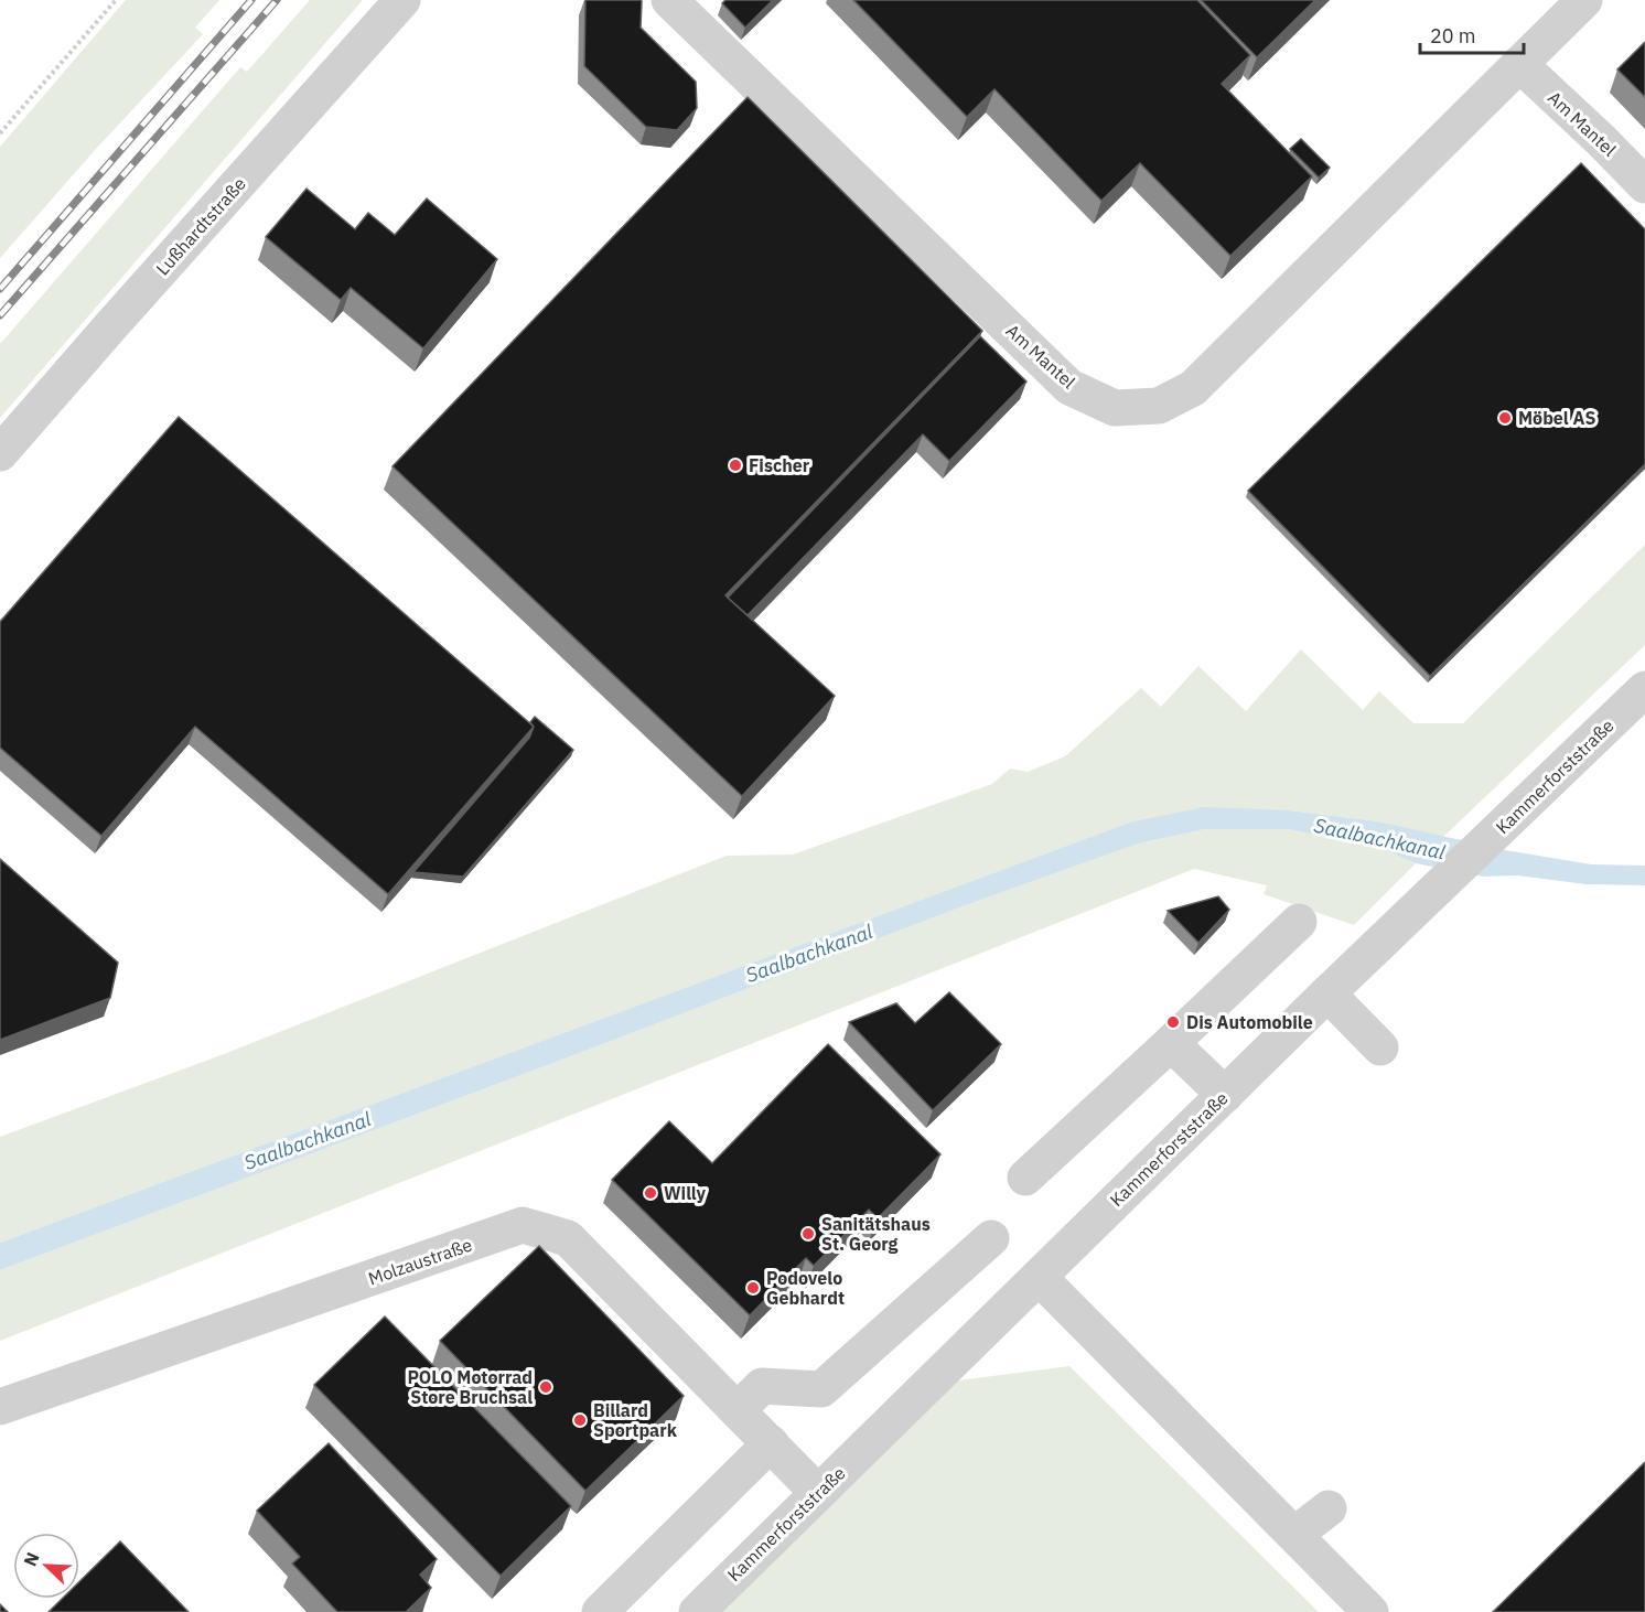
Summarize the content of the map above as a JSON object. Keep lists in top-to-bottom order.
{
  "streets": {
    "street": [
      "Am Mantel",
      "Lußhardtstraße",
      "Kammerforststraße",
      "Molzaustraße"
    ]
  },
  "crossings": [
    ["Kammerforststraße", "Molzaustraße"]
  ],
  "water": ["Saalbachkanal"],
  "places": [
    "Möbel AS",
    "Fischer",
    "Dis Automobile",
    "Willy",
    "Sanitätshaus St. Georg",
    "Podovelo Gebhardt",
    "POLO Motorrad Store Bruchsal",
    "Billard Sportpark"
  ],
  "scale_bar": "20 m",
  "north": "top left"
}
